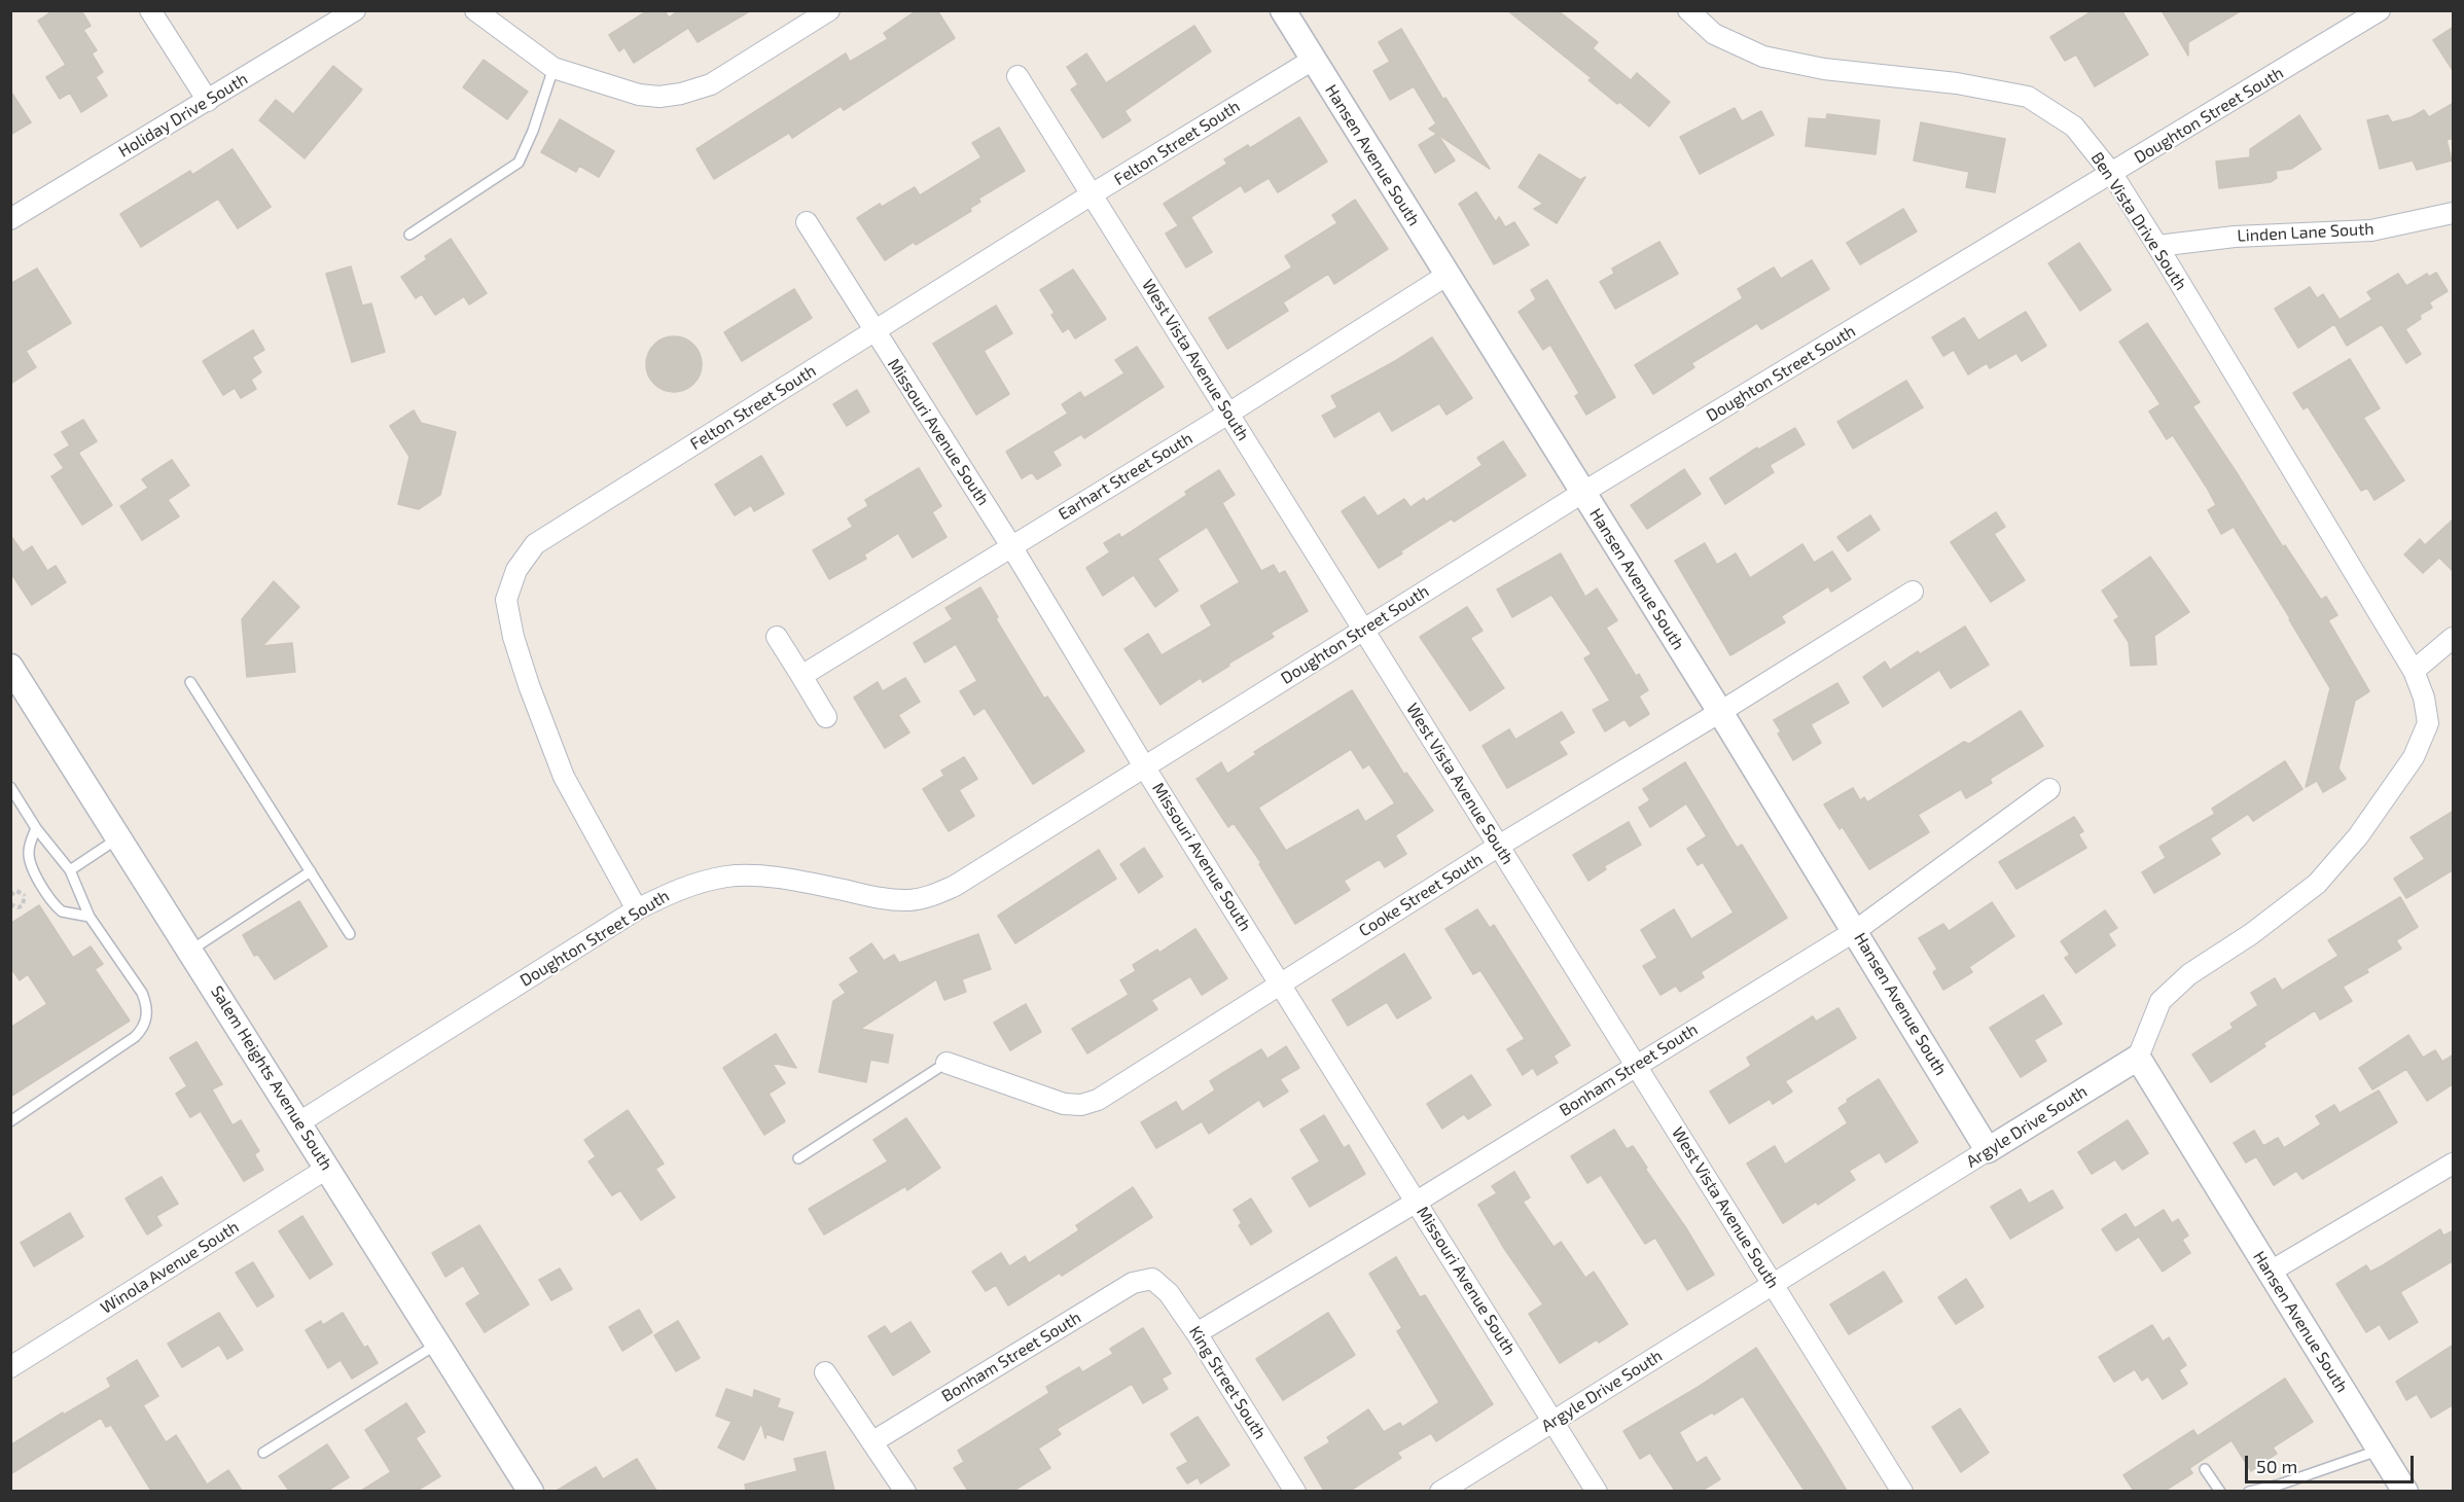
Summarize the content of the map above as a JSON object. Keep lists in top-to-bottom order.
{
  "streets": {
    "street": [
      "Holiday Drive South",
      "Doughton Street South",
      "Felton Street South",
      "Hansen Avenue South",
      "Ben Vista Drive South",
      "Linden Lane South",
      "West Vista Avenue South",
      "Missouri Avenue South",
      "Earhart Street South",
      "Cooke Street South",
      "Bonham Street South",
      "Salem Heights Avenue South",
      "Argyle Drive South",
      "Winola Avenue South",
      "King Street South"
    ]
  },
  "crossings": [
    ["Doughton Street South", "Felton Street South"],
    ["Doughton Street South", "Hansen Avenue South"],
    ["Doughton Street South", "Ben Vista Drive South"],
    ["Doughton Street South", "West Vista Avenue South"],
    ["Doughton Street South", "Missouri Avenue South"],
    ["Doughton Street South", "Salem Heights Avenue South"],
    ["Felton Street South", "Hansen Avenue South"],
    ["Felton Street South", "West Vista Avenue South"],
    ["Felton Street South", "Missouri Avenue South"],
    ["Hansen Avenue South", "Earhart Street South"],
    ["Hansen Avenue South", "Cooke Street South"],
    ["Hansen Avenue South", "Bonham Street South"],
    ["Hansen Avenue South", "Argyle Drive South"],
    ["Ben Vista Drive South", "Linden Lane South"],
    ["West Vista Avenue South", "Earhart Street South"],
    ["West Vista Avenue South", "Cooke Street South"],
    ["West Vista Avenue South", "Bonham Street South"],
    ["West Vista Avenue South", "Argyle Drive South"],
    ["Missouri Avenue South", "Earhart Street South"],
    ["Missouri Avenue South", "Cooke Street South"],
    ["Missouri Avenue South", "Bonham Street South"],
    ["Missouri Avenue South", "Argyle Drive South"],
    ["Bonham Street South", "King Street South"],
    ["Salem Heights Avenue South", "Winola Avenue South"]
  ],
  "scale_bar": "50 m"
}
